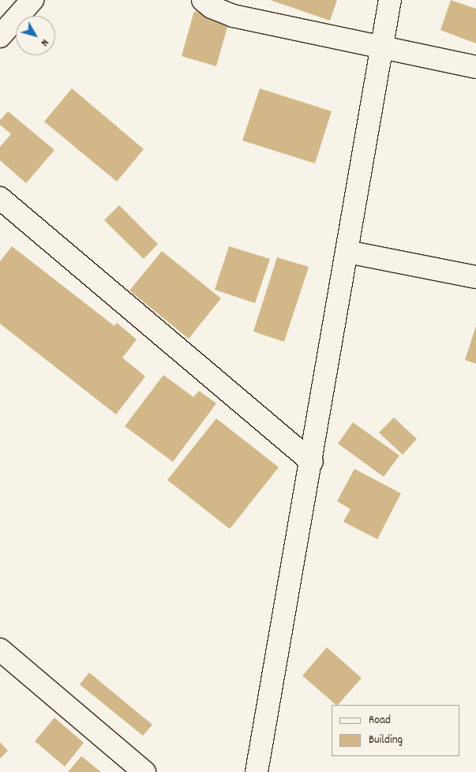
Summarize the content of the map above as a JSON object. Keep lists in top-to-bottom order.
{
  "legend": ["Road", "Building"],
  "north": "bottom right"
}
